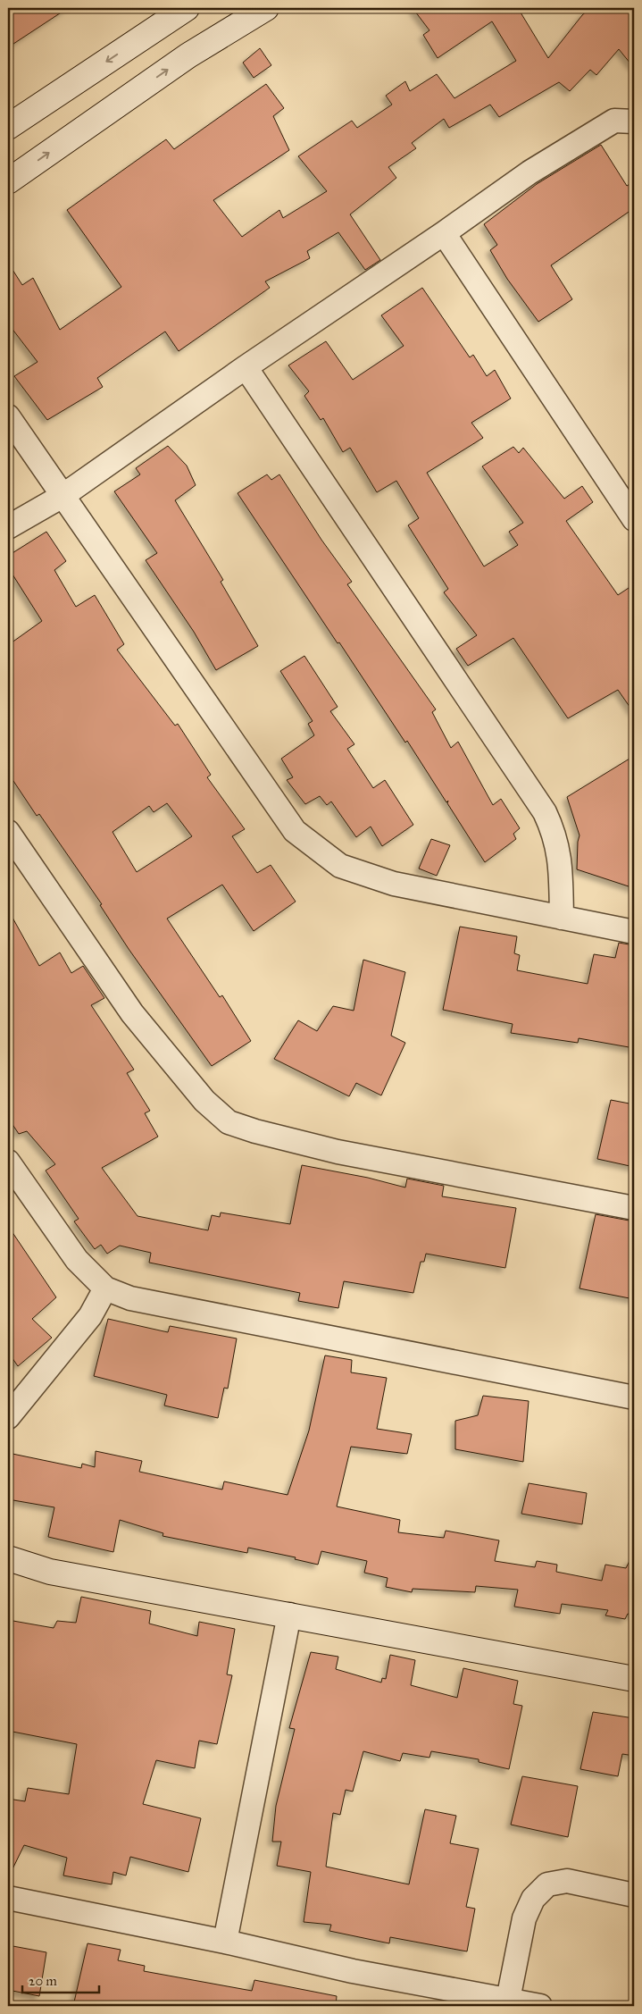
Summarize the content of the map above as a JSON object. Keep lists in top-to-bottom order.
{
  "scale_bar": "20 m"
}
